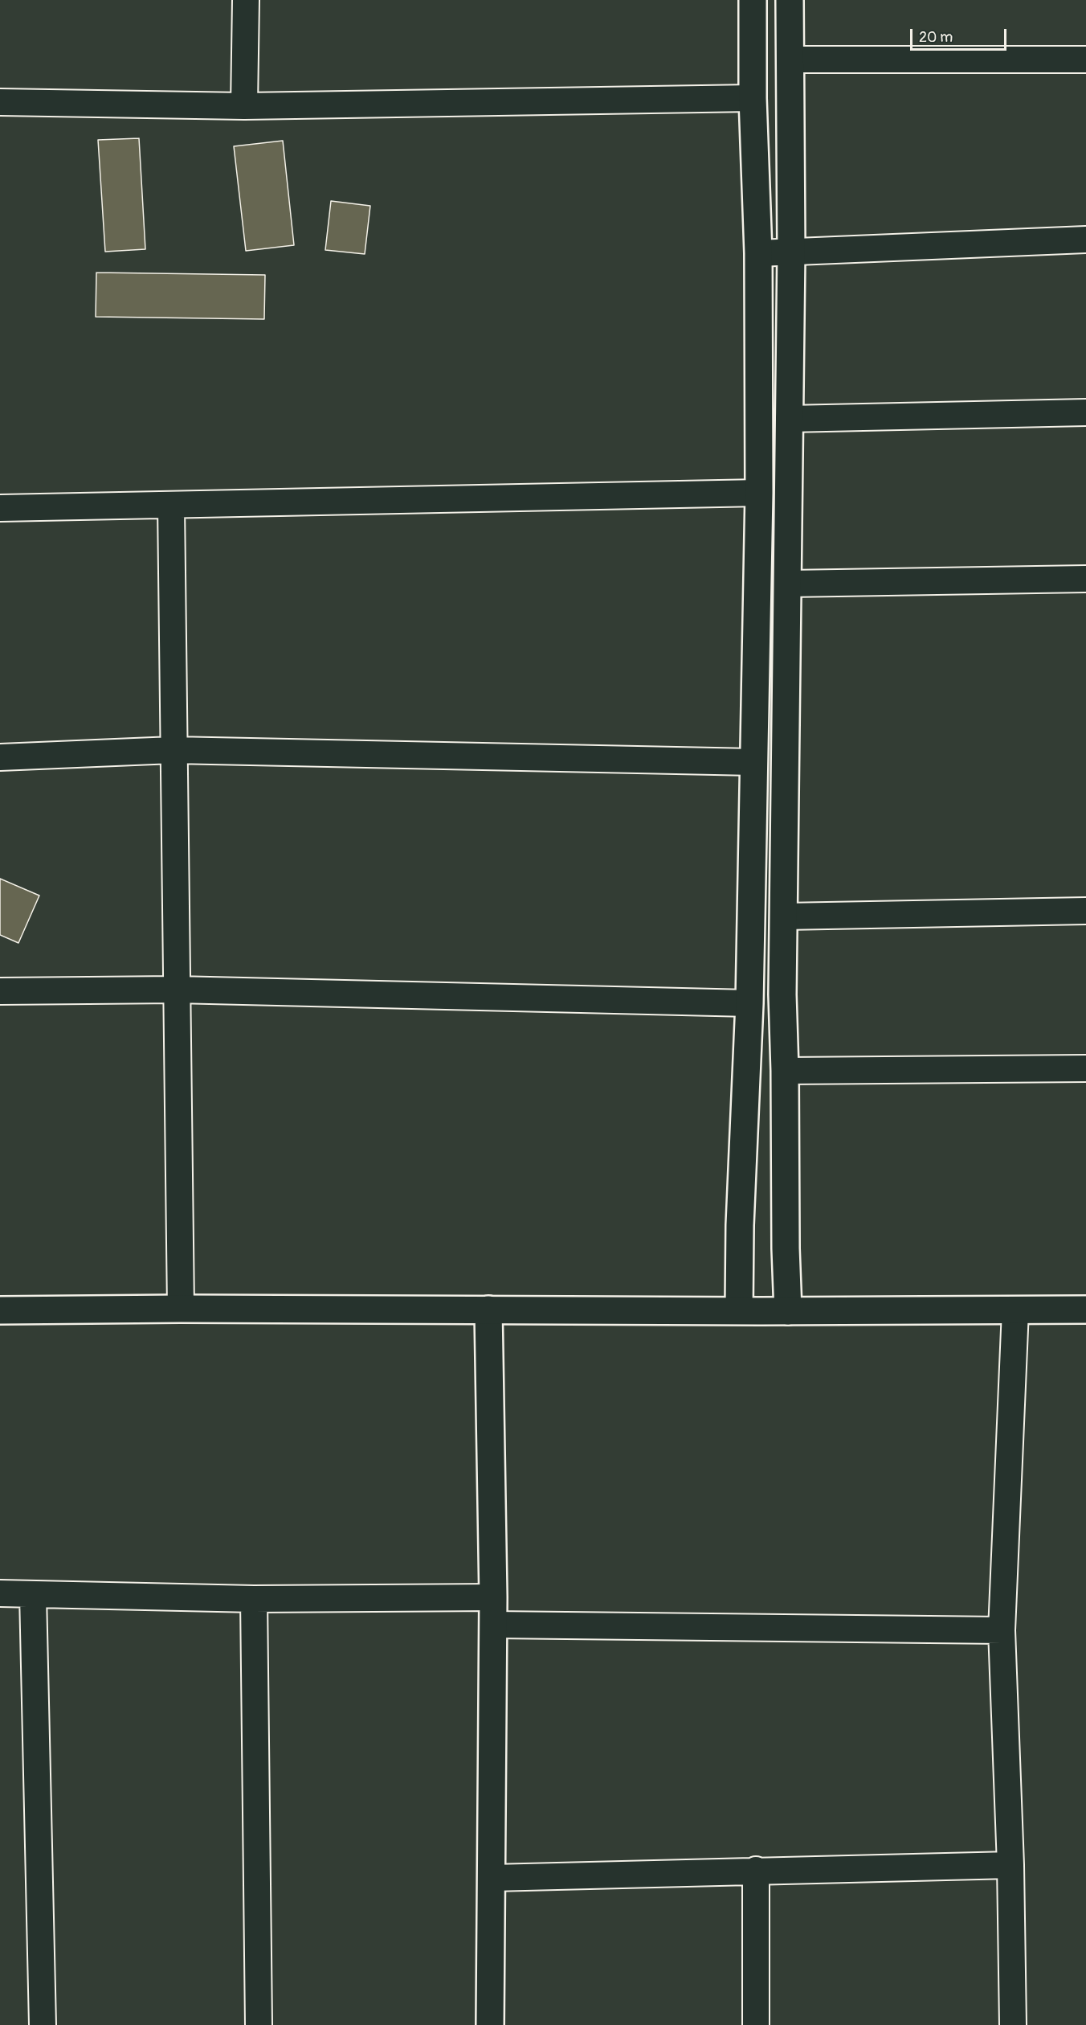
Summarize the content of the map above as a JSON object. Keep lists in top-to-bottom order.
{
  "scale_bar": "20 m"
}
